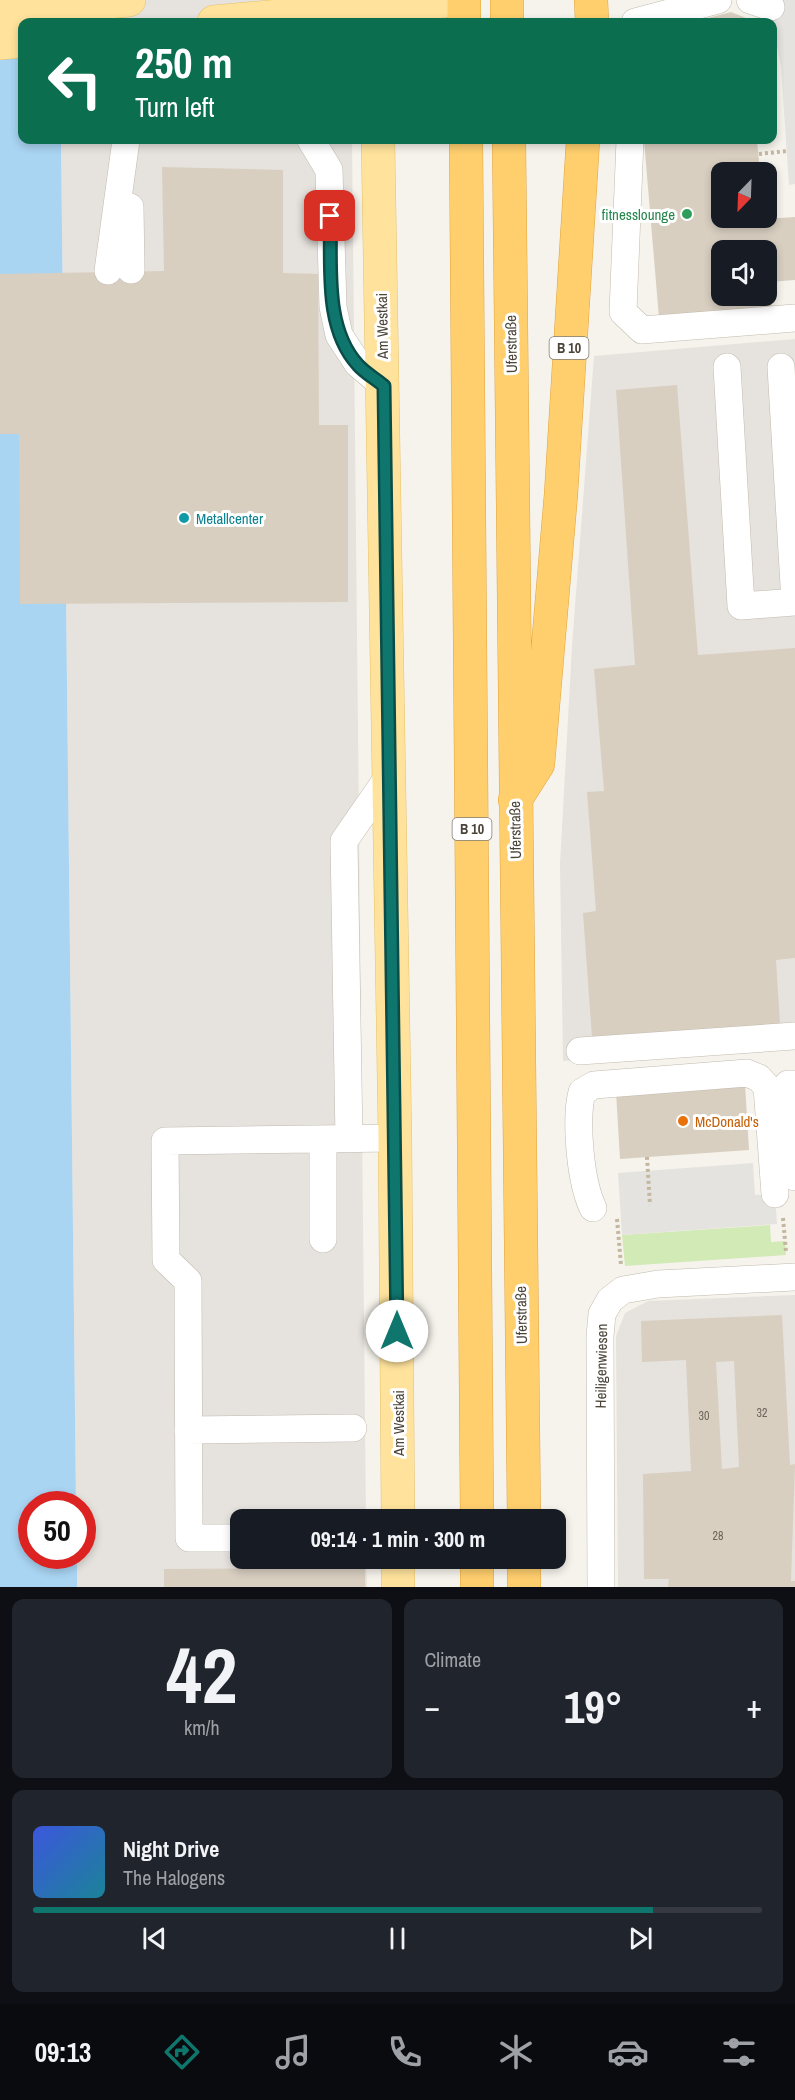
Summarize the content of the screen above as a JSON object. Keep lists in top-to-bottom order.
{
  "streets": {
    "highway": ["Uferstraße", "B 10"],
    "main road": ["Am Westkai"],
    "street": ["Heiligenwiesen"]
  },
  "crossings": [
    ["Uferstraße", "B 10"]
  ],
  "places": ["fitnesslounge", "Metallcenter", "McDonald's"],
  "house_numbers": ["32", "30", "28"],
  "north": "bottom left",
  "page": {
    "turn": ["250 m", "Turn left"],
    "limit": "50",
    "trip": "09:14 · 1 min · 300 m",
    "tile": [
      ["42", "km/h"],
      "Climate"
    ],
    "heat": ["−", "19°", "+"],
    "song": ["Night Drive", "The Halogens"],
    "tabs": "09:13"
  }
}
